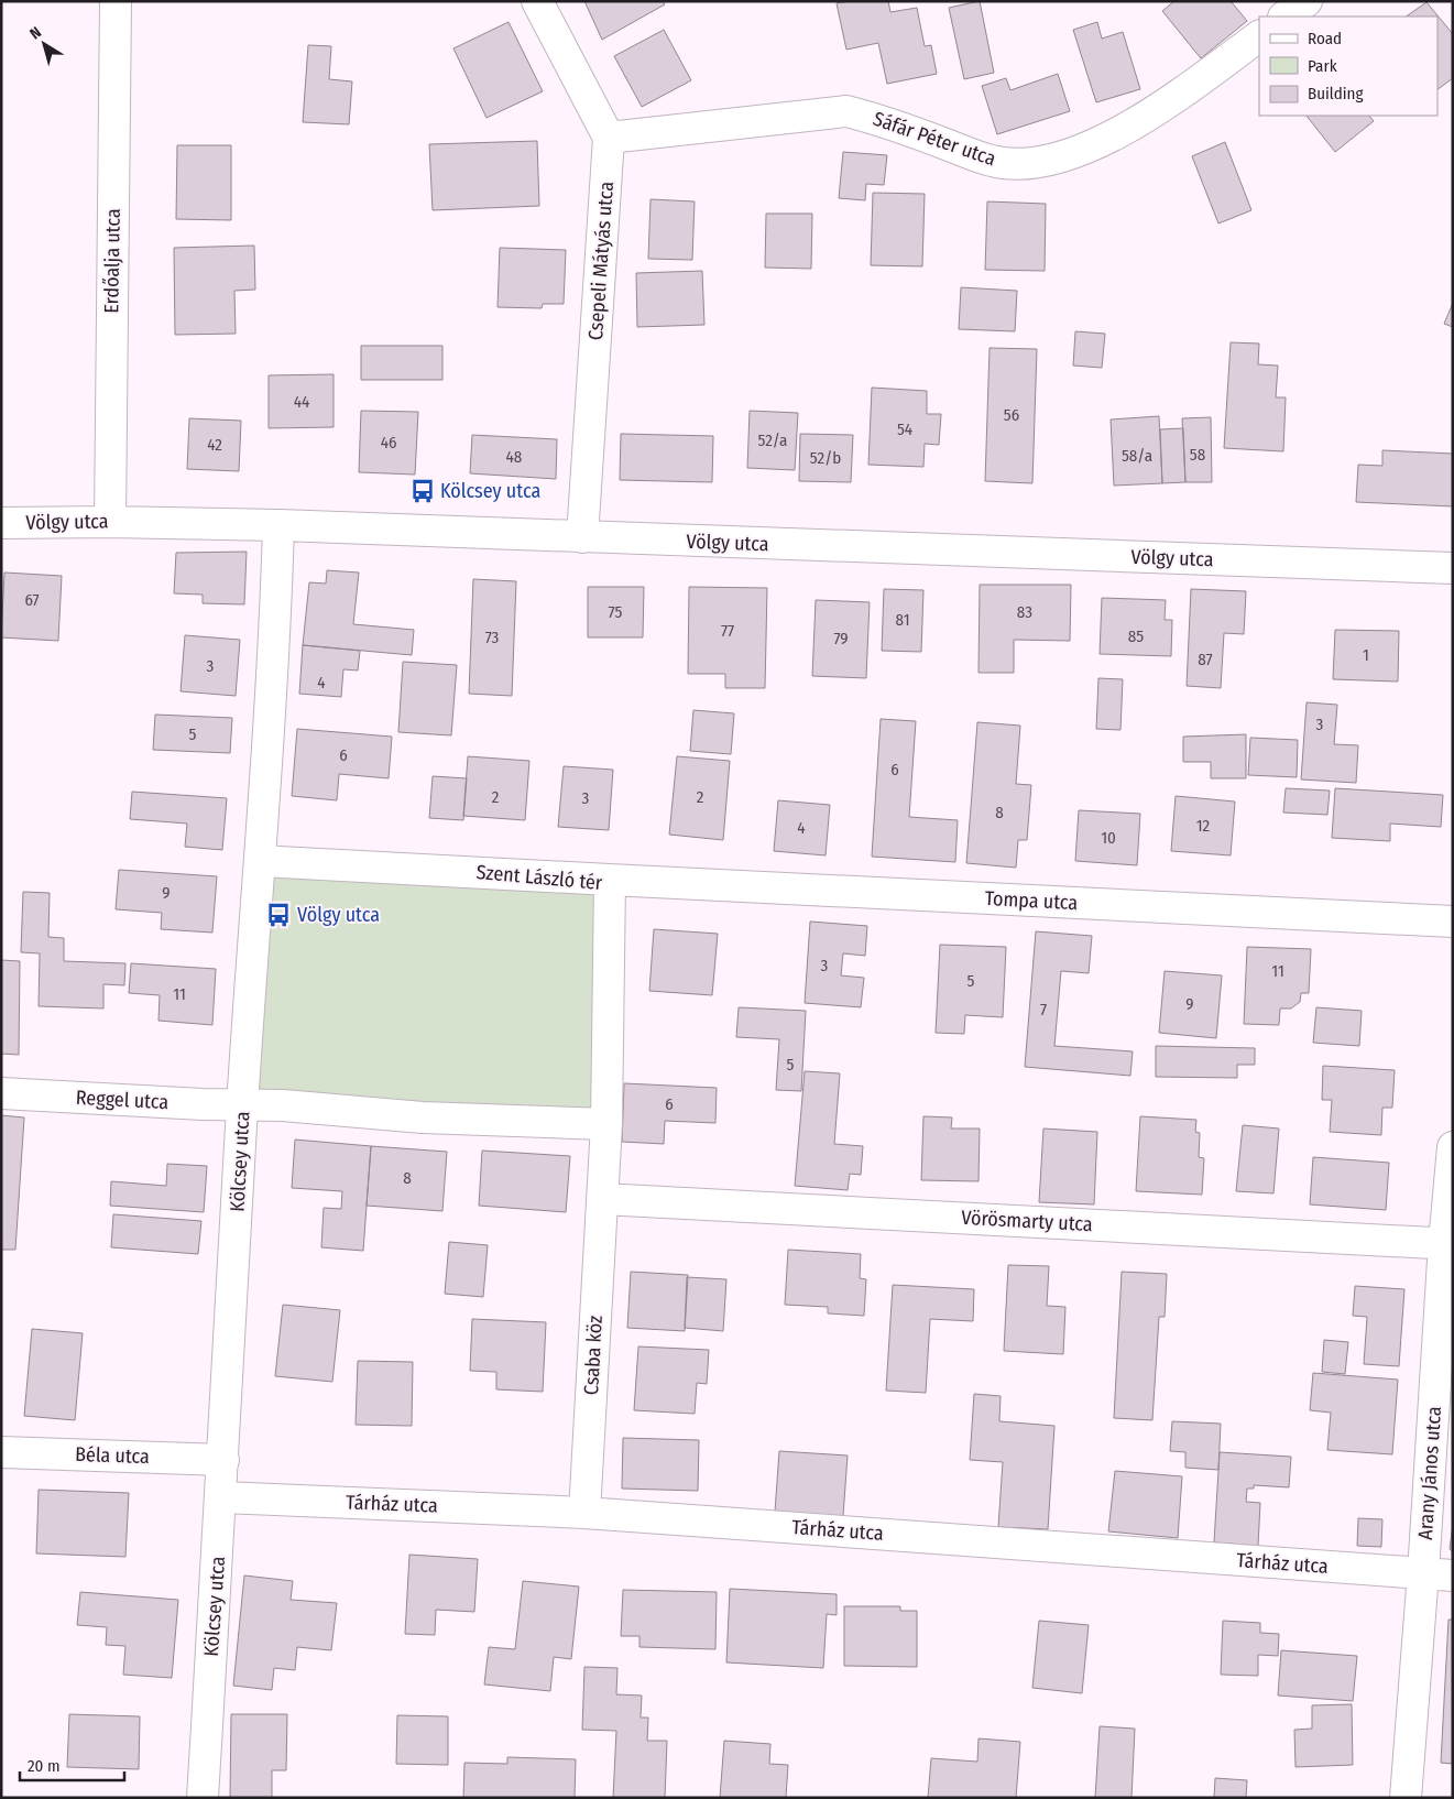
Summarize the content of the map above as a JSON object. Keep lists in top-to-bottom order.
{
  "streets": {
    "street": [
      "Sáfár Péter utca",
      "Erdőalja utca",
      "Csepeli Mátyás utca",
      "Völgy utca",
      "Szent László tér",
      "Tompa utca",
      "Reggel utca",
      "Kölcsey utca",
      "Vörösmarty utca",
      "Csaba köz",
      "Béla utca",
      "Arany János utca",
      "Tárház utca"
    ]
  },
  "crossings": [
    ["Sáfár Péter utca", "Csepeli Mátyás utca"],
    ["Erdőalja utca", "Völgy utca"],
    ["Csepeli Mátyás utca", "Völgy utca"],
    ["Völgy utca", "Kölcsey utca"],
    ["Szent László tér", "Tompa utca"],
    ["Szent László tér", "Kölcsey utca"],
    ["Szent László tér", "Vörösmarty utca"],
    ["Szent László tér", "Csaba köz"],
    ["Reggel utca", "Kölcsey utca"],
    ["Kölcsey utca", "Béla utca"],
    ["Kölcsey utca", "Tárház utca"],
    ["Vörösmarty utca", "Csaba köz"],
    ["Vörösmarty utca", "Arany János utca"],
    ["Csaba köz", "Tárház utca"],
    ["Arany János utca", "Tárház utca"]
  ],
  "places": {
    "bus stop": ["Kölcsey utca", "Völgy utca"]
  },
  "house_numbers": [
    "44",
    "56",
    "54",
    "52/a",
    "46",
    "42",
    "58",
    "58/a",
    "48",
    "52/b",
    "67",
    "75",
    "83",
    "81",
    "77",
    "85",
    "73",
    "79",
    "1",
    "87",
    "3",
    "4",
    "3",
    "5",
    "6",
    "6",
    "2",
    "2",
    "3",
    "8",
    "12",
    "4",
    "10",
    "9",
    "3",
    "11",
    "5",
    "11",
    "9",
    "7",
    "5",
    "6",
    "8"
  ],
  "legend": ["Road", "Park", "Building"],
  "scale_bar": "20 m",
  "north": "top left"
}
